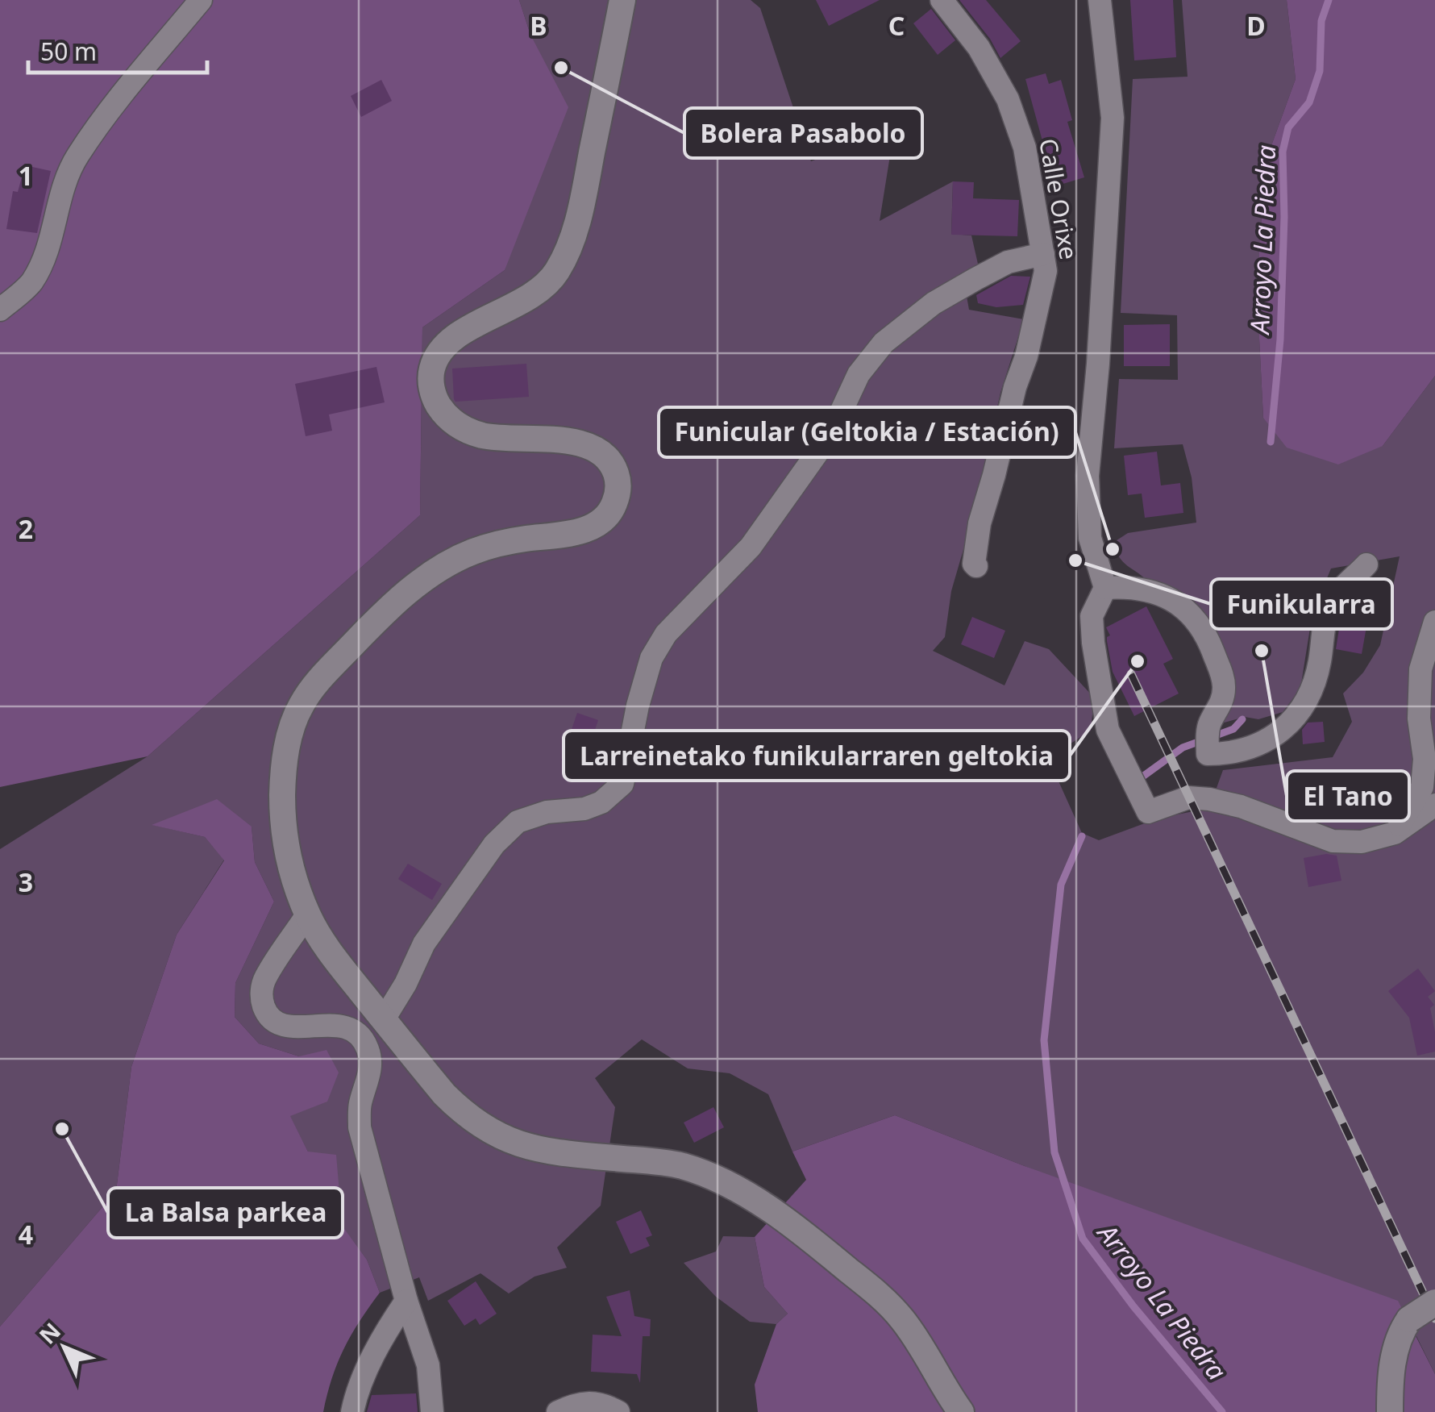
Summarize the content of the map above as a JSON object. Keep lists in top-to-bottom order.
{
  "streets": {
    "street": ["Calle Orixe"]
  },
  "water": ["Arroyo La Piedra"],
  "places": [
    "Bolera Pasabolo",
    "Funicular (Geltokia / Estación)",
    "Funikularra",
    "El Tano",
    "Larreinetako funikularraren geltokia",
    "La Balsa parkea"
  ],
  "scale_bar": "50 m",
  "north": "top left",
  "grid": {
    "columns": ["B", "C", "D"],
    "rows": [
      "1",
      "2",
      "3",
      "4"
    ]
  }
}
